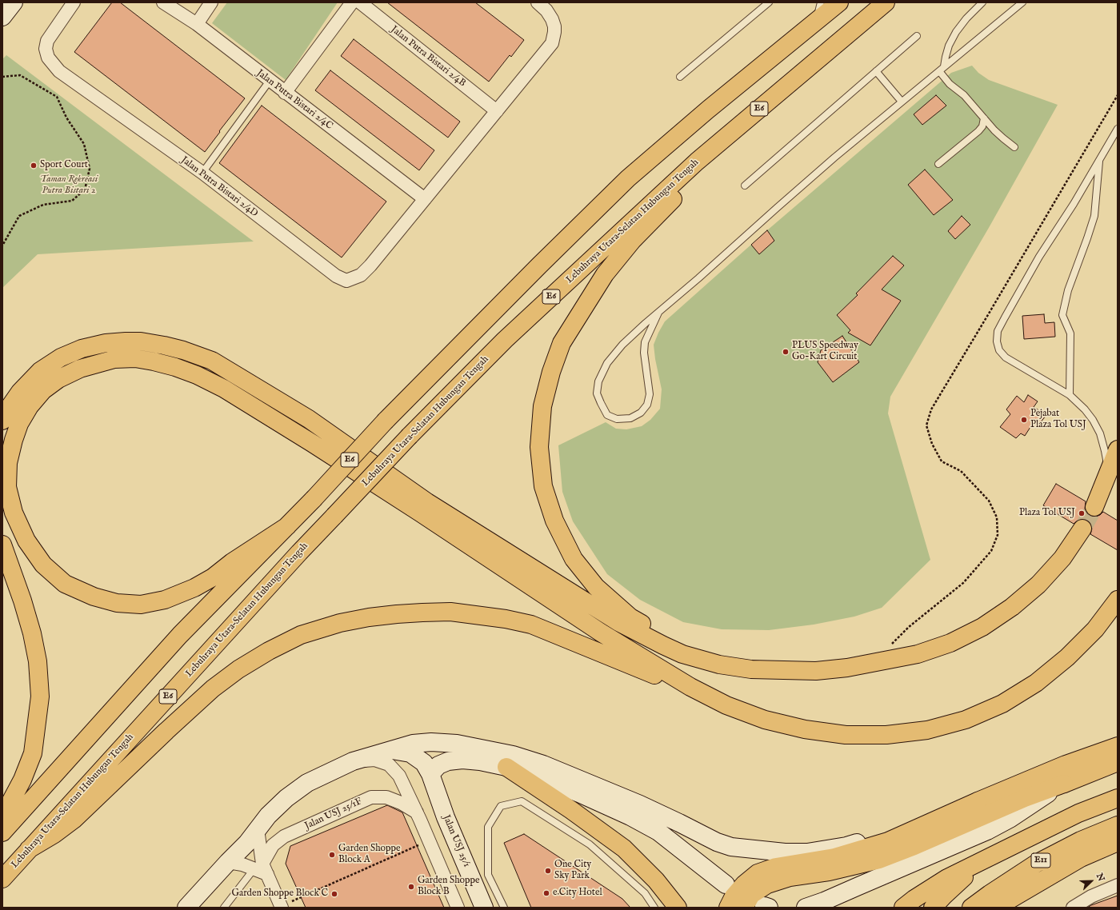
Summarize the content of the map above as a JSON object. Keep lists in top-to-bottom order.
{
  "streets": {
    "main road": ["E6", "Lebuhraya Utara–Selatan Hubungan Tengah", "E11"],
    "street": [
      "Jalan Putra Bistari 2/4B",
      "Jalan Putra Bistari 2/4C",
      "Jalan Putra Bistari 2/4D",
      "Jalan USJ 25/1F",
      "Jalan USJ 25/1"
    ]
  },
  "crossings": [
    ["Jalan Putra Bistari 2/4C", "Jalan Putra Bistari 2/4D"]
  ],
  "parks": ["Taman Rekreasi Putra Bistari 2"],
  "places": [
    "Sport Court",
    "PLUS Speedway Go-Kart Circuit",
    "Pejabat Plaza Tol USJ",
    "Plaza Tol USJ",
    "Garden Shoppe Block A",
    "One City Sky Park",
    "Garden Shoppe Block B",
    "e.City Hotel",
    "Garden Shoppe Block C"
  ],
  "north": "top right"
}
